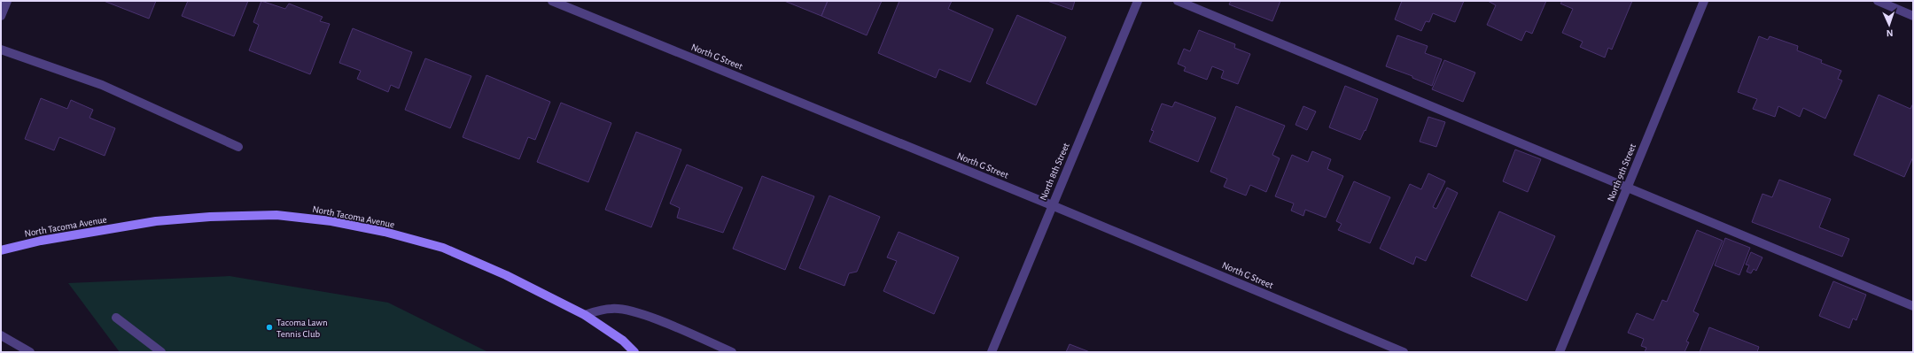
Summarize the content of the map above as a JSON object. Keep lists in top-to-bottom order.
{
  "streets": {
    "street": [
      "North G Street",
      "North 8th Street",
      "North 9th Street",
      "North Tacoma Avenue"
    ]
  },
  "crossings": [
    ["North G Street", "North 8th Street"]
  ],
  "places": ["Tacoma Lawn Tennis Club"],
  "north": "bottom"
}
